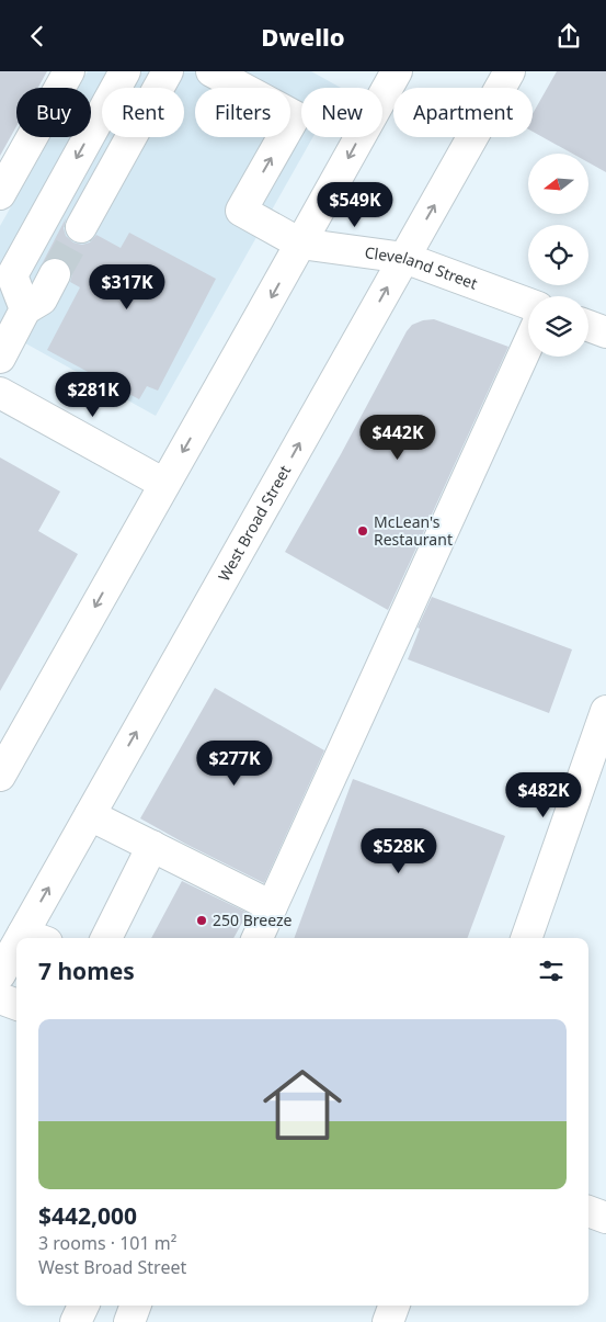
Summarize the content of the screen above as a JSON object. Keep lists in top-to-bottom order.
{
  "streets": {
    "main road": ["Cleveland Street", "West Broad Street"]
  },
  "crossings": [
    ["Cleveland Street", "West Broad Street"]
  ],
  "places": ["McLean's Restaurant", "250 Breeze"],
  "north": "left",
  "page": {
    "header": "Dwello",
    "chip": [
      "Buy",
      "Rent",
      "Filters",
      "New",
      "Apartment"
    ],
    "price": [
      "$549K",
      "$317K",
      "$281K",
      "$442K",
      "$277K",
      "$482K",
      "$528K"
    ],
    "heading": "7 homes",
    "list": [
      {
        "name": "$442,000",
        "note": "3 rooms · 101 m² · West Broad Street"
      }
    ]
  }
}
